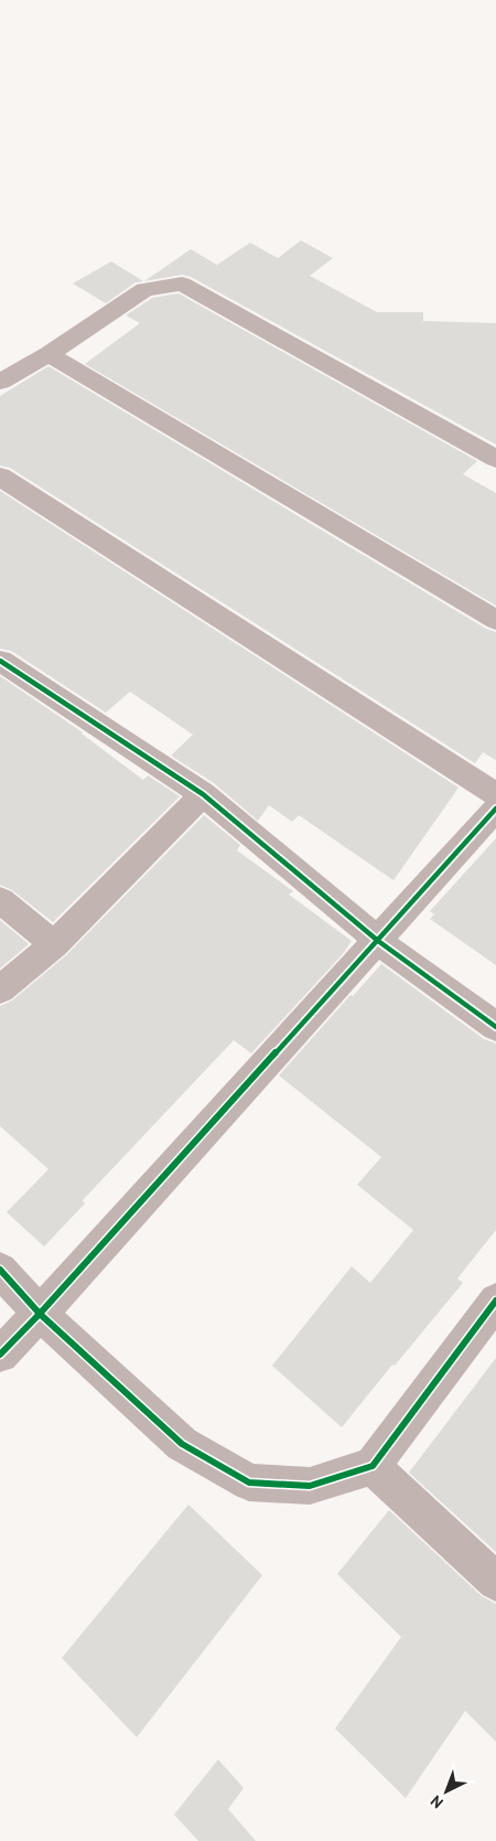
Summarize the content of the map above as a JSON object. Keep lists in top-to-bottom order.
{
  "north": "bottom left"
}
